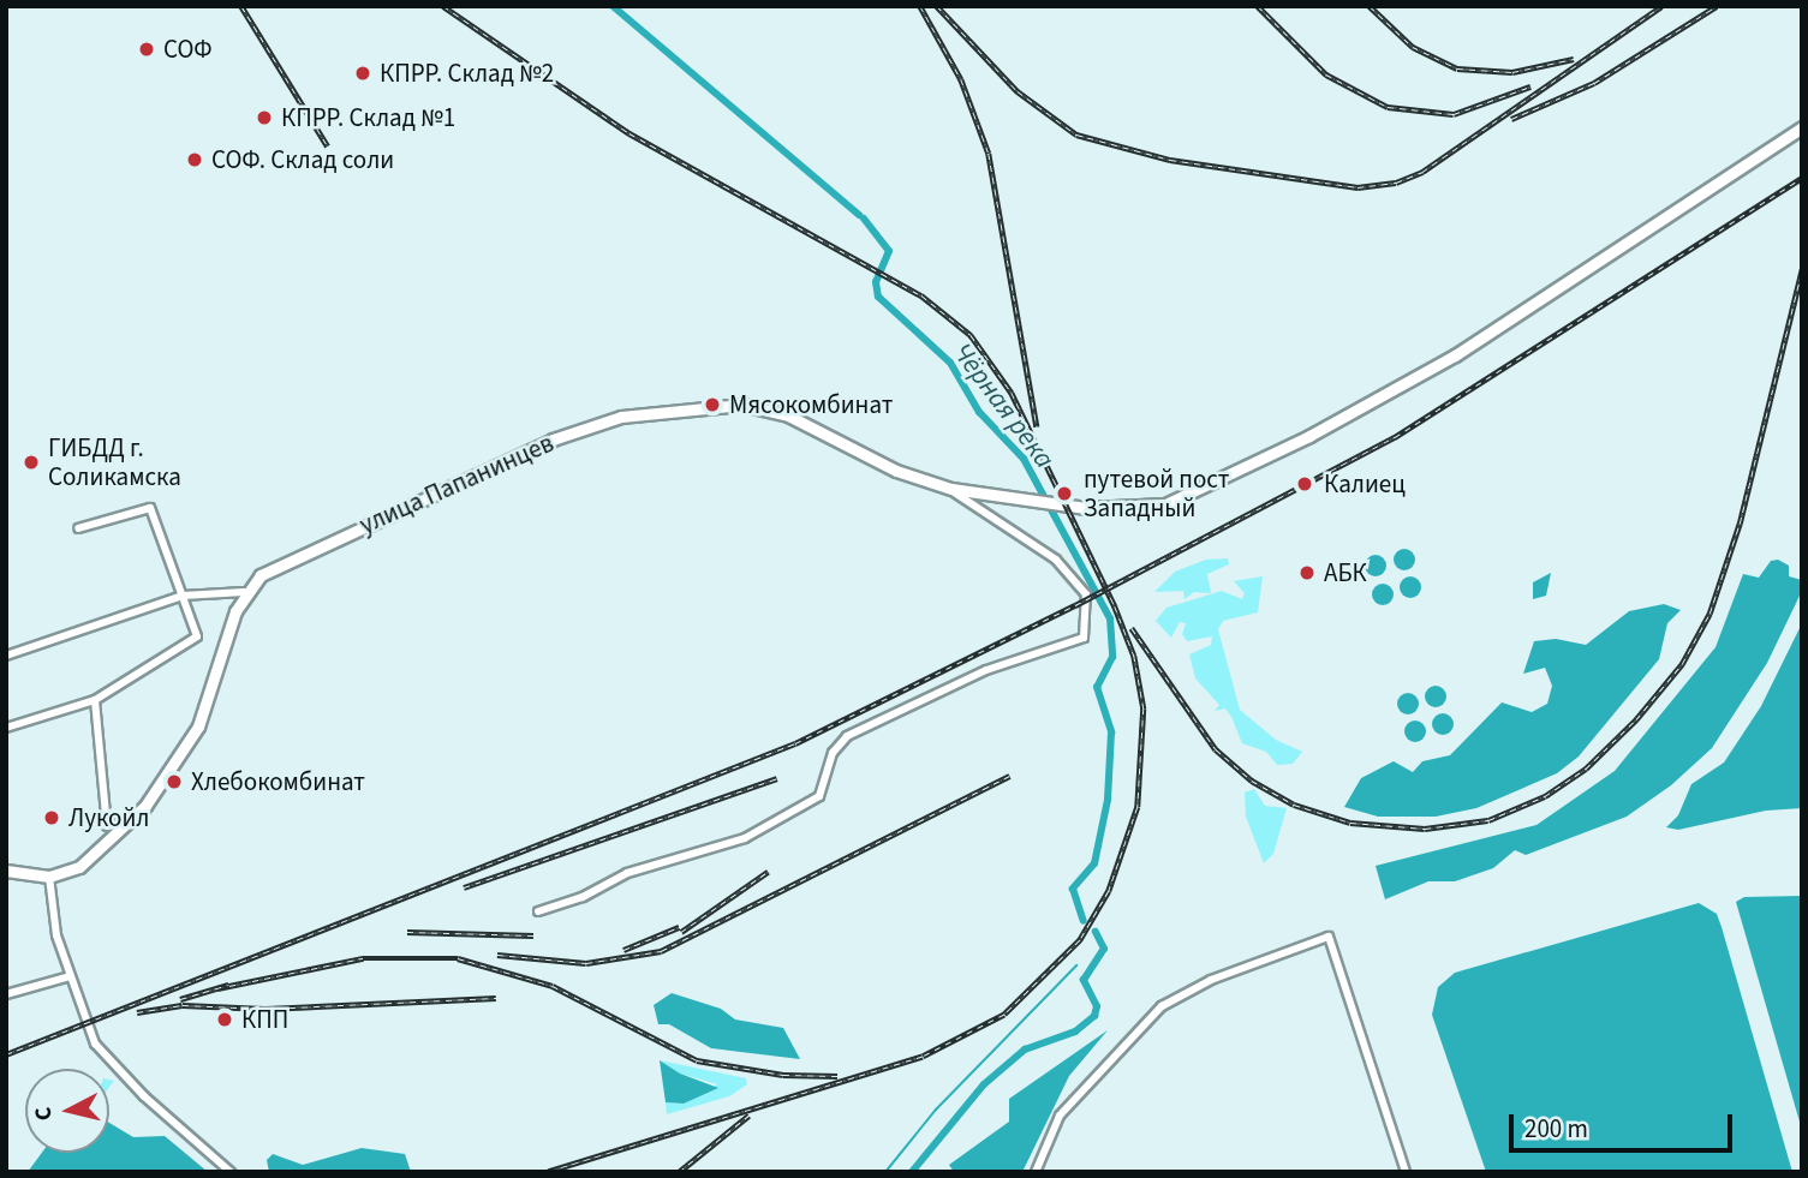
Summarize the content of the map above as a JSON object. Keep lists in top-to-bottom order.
{
  "streets": {
    "main road": ["улица Папанинцев"]
  },
  "water": ["Чёрная река"],
  "places": [
    "СОФ",
    "КПРР. Склад №2",
    "КПРР. Склад №1",
    "СОФ. Склад соли",
    "Мясокомбинат",
    "ГИБДД г. Соликамска",
    "Калиец",
    "путевой пост Западный",
    "АБК",
    "Хлебокомбинат",
    "Лукойл",
    "КПП"
  ],
  "scale_bar": "200 m",
  "north": "left"
}
